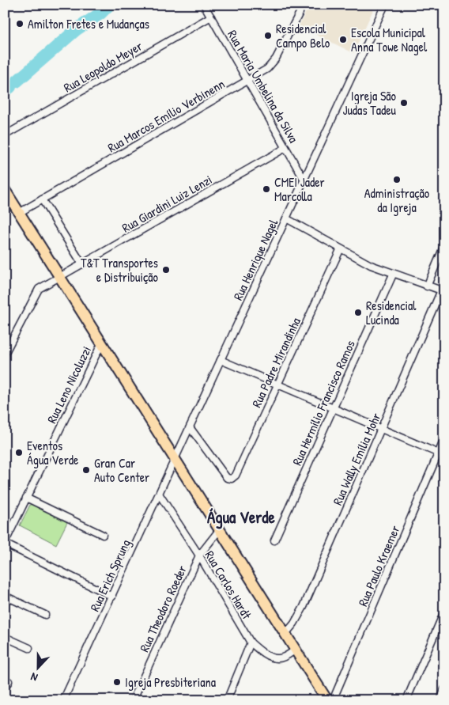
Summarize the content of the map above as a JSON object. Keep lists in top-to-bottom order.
{
  "streets": {
    "street": [
      "Rua Leopoldo Meyer",
      "Rua Maria Umbelina da Silva",
      "Rua Marcos Emílio Verbinenn",
      "Rua Giardini Luiz Lenzi",
      "Rua Henrique Nagel",
      "Rua Padre Mirandinha",
      "Rua Leno Nicoluzzi",
      "Rua Hermílio Francisco Ramos",
      "Rua Wally Emília Mohr",
      "Rua Paulo Kraemer",
      "Rua Erich Sprung",
      "Rua Carlos Hardt",
      "Rua Theodoro Roeder"
    ]
  },
  "crossings": [
    ["Rua Leopoldo Meyer", "Rua Maria Umbelina da Silva"],
    ["Rua Maria Umbelina da Silva", "Rua Marcos Emílio Verbinenn"],
    ["Rua Maria Umbelina da Silva", "Rua Giardini Luiz Lenzi"],
    ["Rua Maria Umbelina da Silva", "Rua Henrique Nagel"],
    ["Rua Henrique Nagel", "Rua Padre Mirandinha"],
    ["Rua Henrique Nagel", "Rua Erich Sprung"],
    ["Rua Erich Sprung", "Rua Carlos Hardt"],
    ["Rua Carlos Hardt", "Rua Theodoro Roeder"]
  ],
  "districts": ["Água Verde"],
  "places": [
    "Amilton Fretes e Mudanças",
    "Residencial Campo Belo",
    "Escola Municipal Anna Towe Nagel",
    "Igreja São Judas Tadeu",
    "Administração da Igreja",
    "CMEI Jader Marcolla",
    "T&T Transportes e Distribuição",
    "Residencial Lucinda",
    "Eventos Água Verde",
    "Gran Car Auto Center",
    "Igreja Presbiteriana"
  ],
  "north": "bottom"
}
